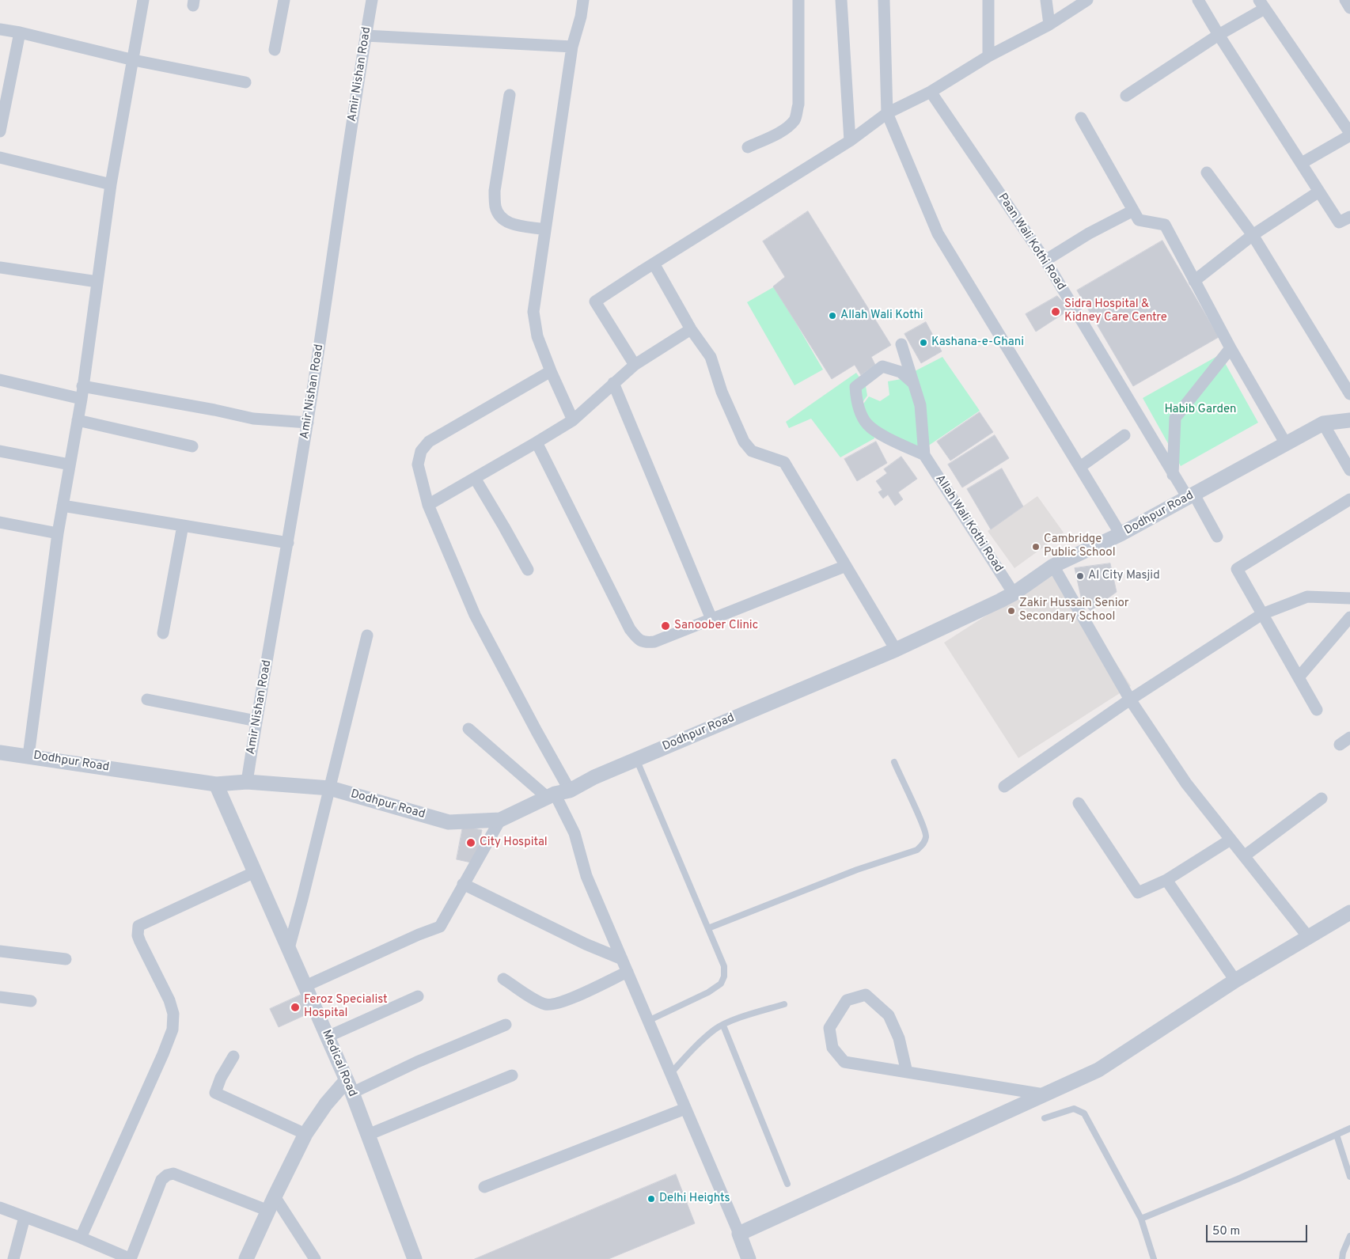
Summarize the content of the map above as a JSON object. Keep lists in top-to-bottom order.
{
  "streets": {
    "street": [
      "Amir Nishan Road",
      "Paan Wali Kothi Road",
      "Dodhpur Road",
      "Allah Wali Kothi Road",
      "Medical Road"
    ]
  },
  "crossings": [
    ["Amir Nishan Road", "Dodhpur Road"],
    ["Paan Wali Kothi Road", "Dodhpur Road"],
    ["Dodhpur Road", "Allah Wali Kothi Road"],
    ["Dodhpur Road", "Medical Road"]
  ],
  "parks": ["Habib Garden"],
  "places": [
    "Sidra Hospital & Kidney Care Centre",
    "Allah Wali Kothi",
    "Kashana-e-Ghani",
    "Cambridge Public School",
    "Al City Masjid",
    "Zakir Hussain Senior Secondary School",
    "Sanoober Clinic",
    "City Hospital",
    "Feroz Specialist Hospital",
    "Delhi Heights"
  ],
  "scale_bar": "50 m"
}
